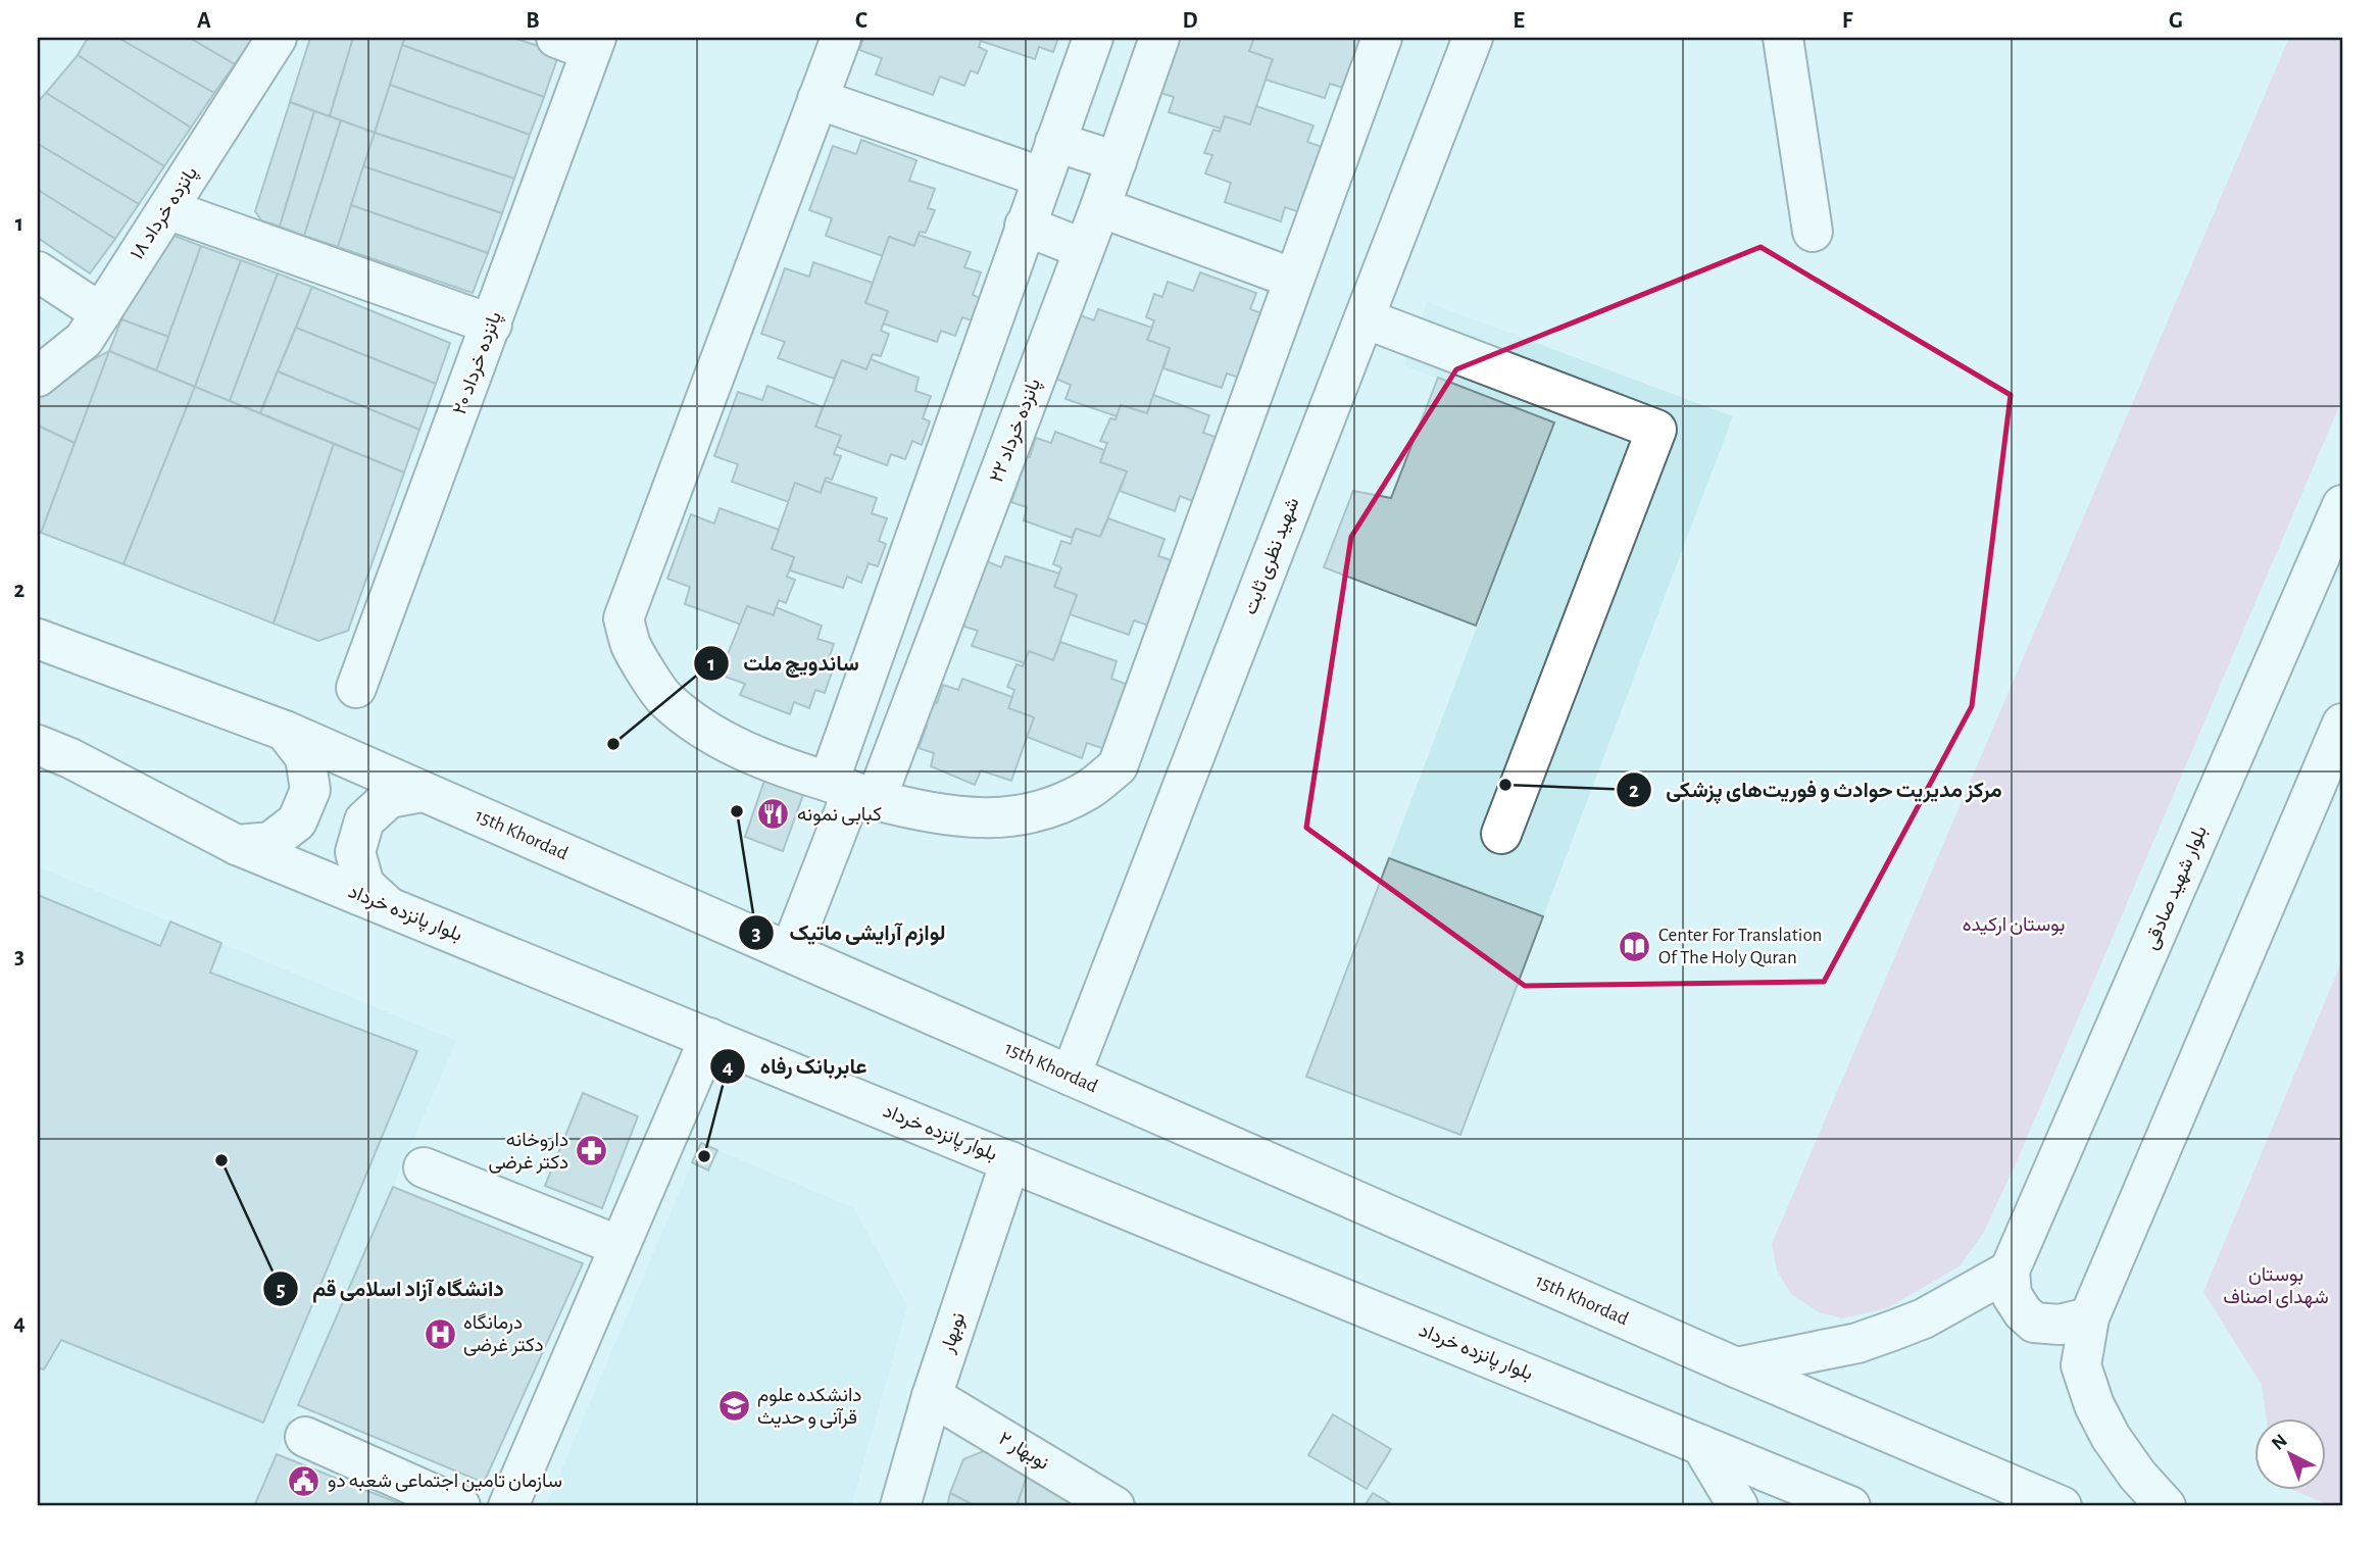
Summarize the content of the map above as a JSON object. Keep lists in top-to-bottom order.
{
  "streets": {
    "main road": [
      "پانزده خرداد ۱۸",
      "پانزده خرداد ۲۰",
      "پانزده خرداد ۲۲",
      "شهید نظری ثابت",
      "15th Khordad",
      "بلوار شهید صادقی",
      "بلوار پانزده خرداد",
      "نوبهار",
      "نوبهار ۲"
    ]
  },
  "crossings": [
    ["پانزده خرداد ۲۲", "15th Khordad"],
    ["شهید نظری ثابت", "15th Khordad"],
    ["بلوار پانزده خرداد", "نوبهار"],
    ["نوبهار", "نوبهار ۲"]
  ],
  "parks": ["بوستان ارکیده", "بوستان شهدای اصناف"],
  "places": {
    "other": [
      "ساندویچ ملت",
      "مرکز مدیریت حوادث و فوریت‌های پزشکی",
      "لوازم آرایشی ماتیک",
      "عابربانک رفاه",
      "دانشگاه آزاد اسلامی قم"
    ],
    "restaurant": ["کبابی نمونه"],
    "library": ["Center For Translation Of The Holy Quran"],
    "pharmacy": ["داروخانه دکتر غرضی"],
    "hospital": ["درمانگاه دکتر غرضی"],
    "school or university": ["دانشکده علوم قرآنی و حدیث"],
    "public building": ["سازمان تامین اجتماعی شعبه دو"]
  },
  "north": "top left",
  "grid": {
    "columns": [
      "A",
      "B",
      "C",
      "D",
      "E",
      "F",
      "G"
    ],
    "rows": [
      "1",
      "2",
      "3",
      "4"
    ]
  }
}
